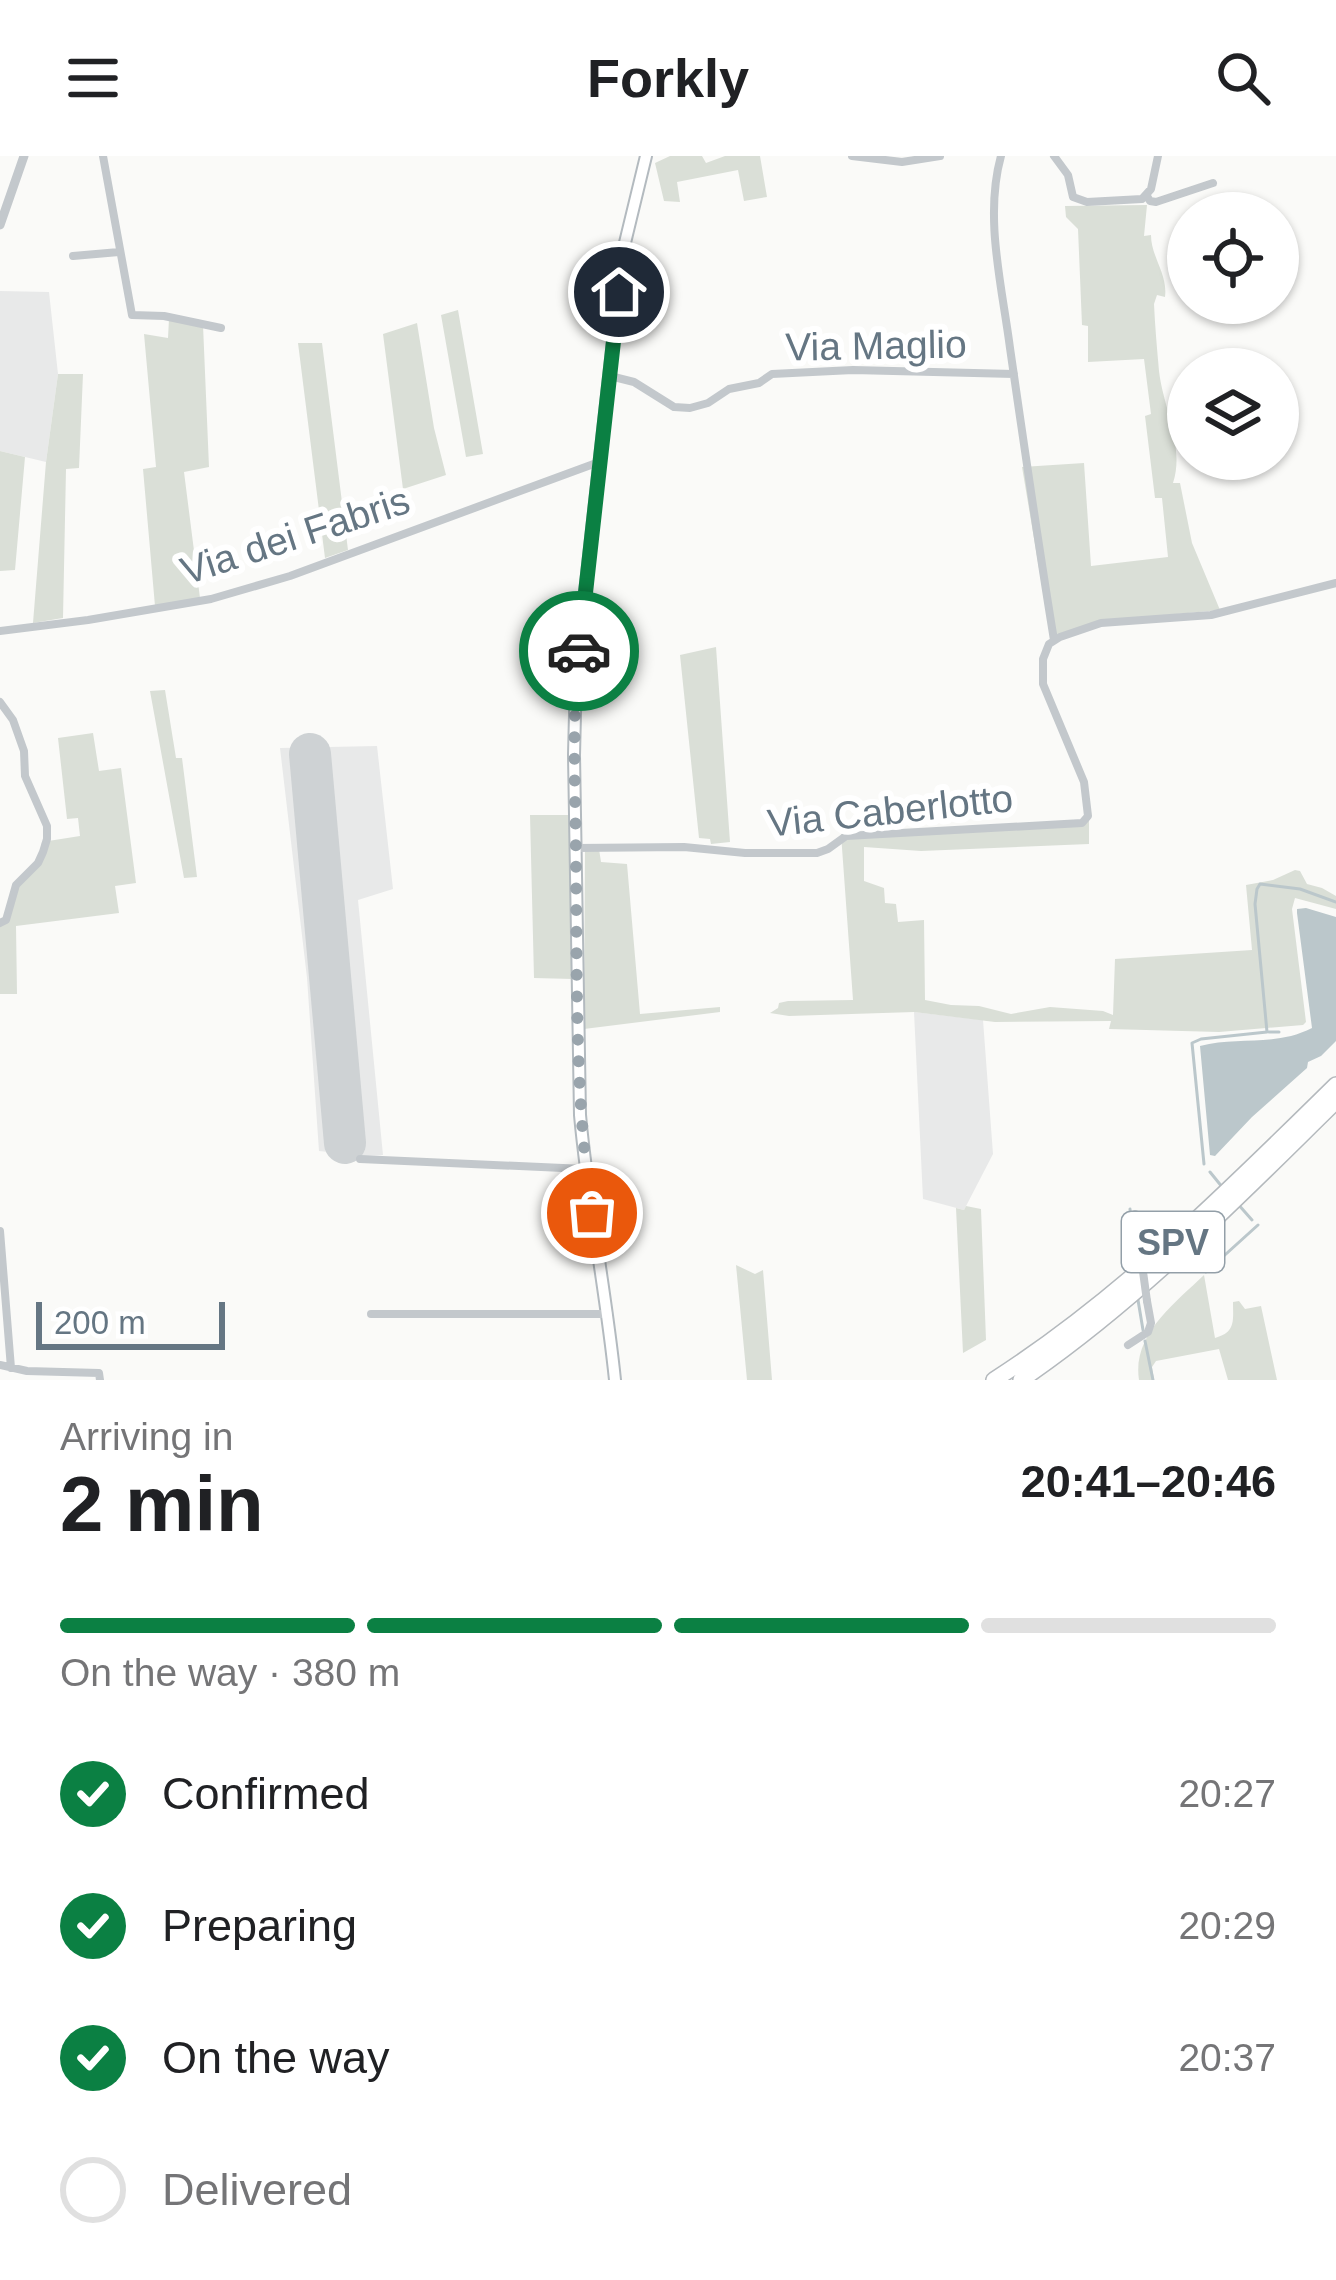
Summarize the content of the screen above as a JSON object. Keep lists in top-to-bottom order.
{
  "streets": {
    "highway": ["SPV"],
    "street": ["Via Maglio", "Via dei Fabris", "Via Caberlotto"]
  },
  "crossings": [
    ["Via Maglio", "Via Caberlotto"]
  ],
  "scale_bar": "200 m",
  "page": {
    "header": "Forkly",
    "scale": "200 m",
    "heading": ["2 min", "Arriving in", "20:41–20:46"],
    "bar": "On the way · 380 m",
    "list": [
      ["Confirmed", "20:27"],
      ["Preparing", "20:29"],
      ["On the way", "20:37"],
      "Delivered"
    ]
  }
}
